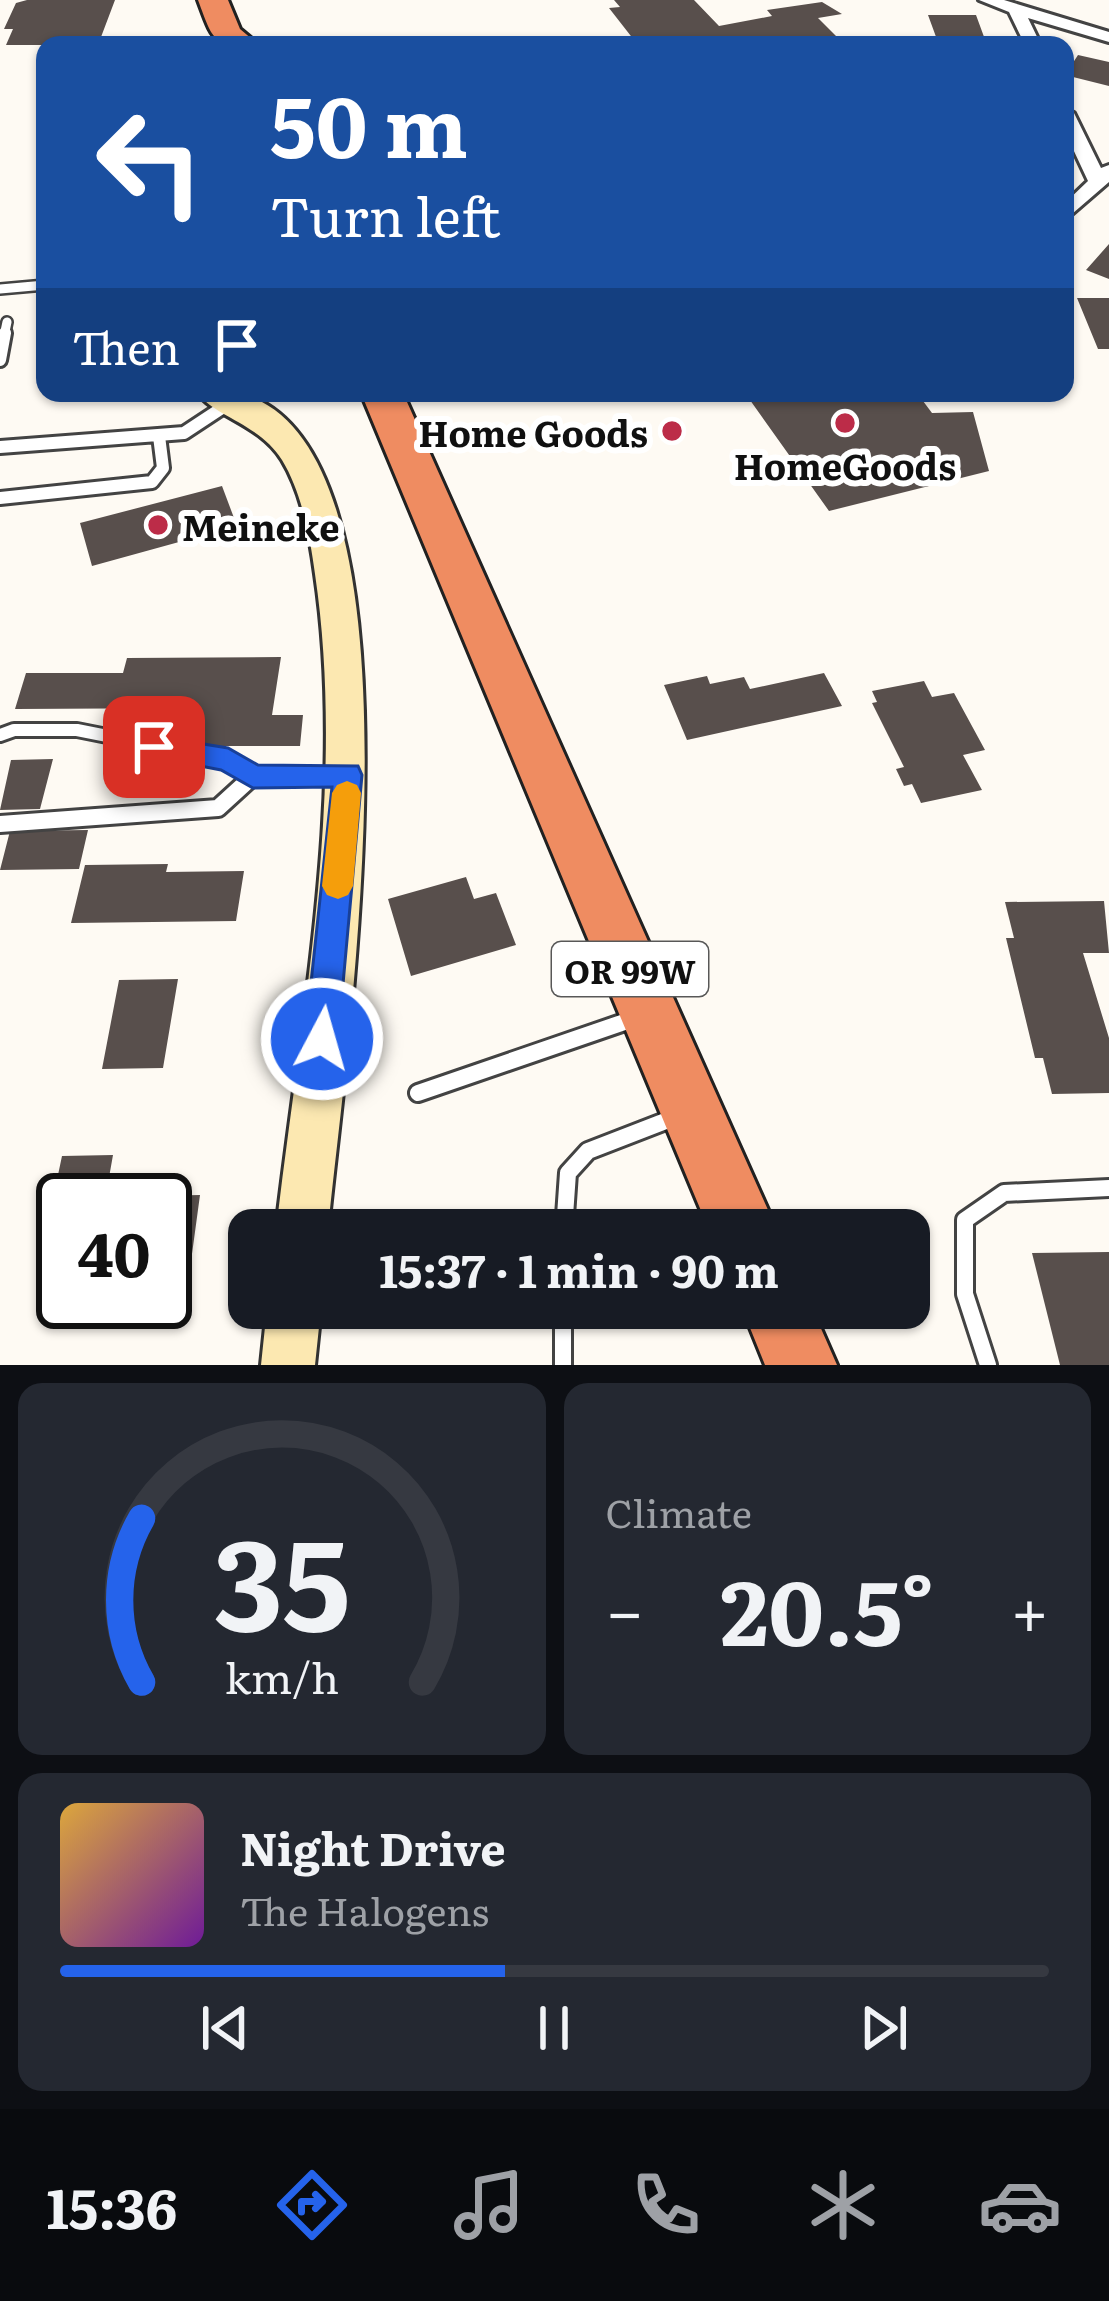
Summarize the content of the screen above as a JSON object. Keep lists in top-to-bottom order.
{
  "streets": {
    "highway": ["OR 99W"]
  },
  "places": ["HomeGoods", "Home Goods", "Meineke"],
  "page": {
    "turn": ["50 m", "Turn left"],
    "then": "Then",
    "limit": "40",
    "trip": "15:37 · 1 min · 90 m",
    "tile": "Climate",
    "heat": ["−", "20.5°", "+"],
    "song": ["Night Drive", "The Halogens"],
    "tabs": "15:36",
    "gauge": ["35", "km/h"]
  }
}
